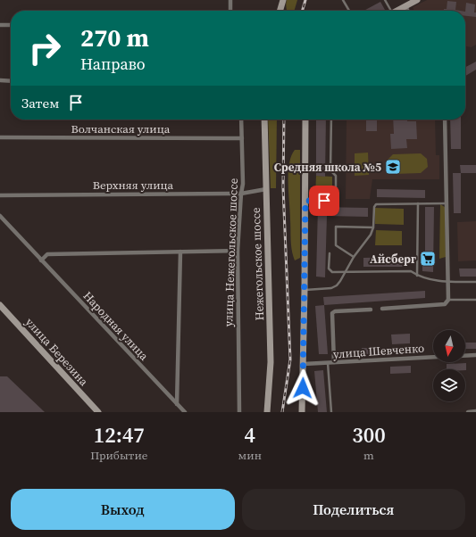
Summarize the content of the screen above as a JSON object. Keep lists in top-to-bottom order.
{
  "streets": {
    "street": [
      "Волчанская улица",
      "Верхняя улица",
      "улица Нежегольское шоссе",
      "Нежегольское шоссе",
      "Народная улица",
      "улица Шевченко",
      "улица Березина"
    ]
  },
  "crossings": [
    ["Волчанская улица", "улица Нежегольское шоссе"],
    ["Верхняя улица", "улица Нежегольское шоссе"],
    ["Верхняя улица", "Нежегольское шоссе"]
  ],
  "places": {
    "school or university": ["Средняя школа №5"],
    "supermarket": ["Айсберг"]
  },
  "north": "bottom",
  "page": {
    "turn": ["270 m", "Направо"],
    "then": "Затем",
    "eta": [
      "12:47",
      "Прибытие",
      "4",
      "мин",
      "300",
      "m"
    ],
    "buttons": ["Выход", "Поделиться"]
  }
}
